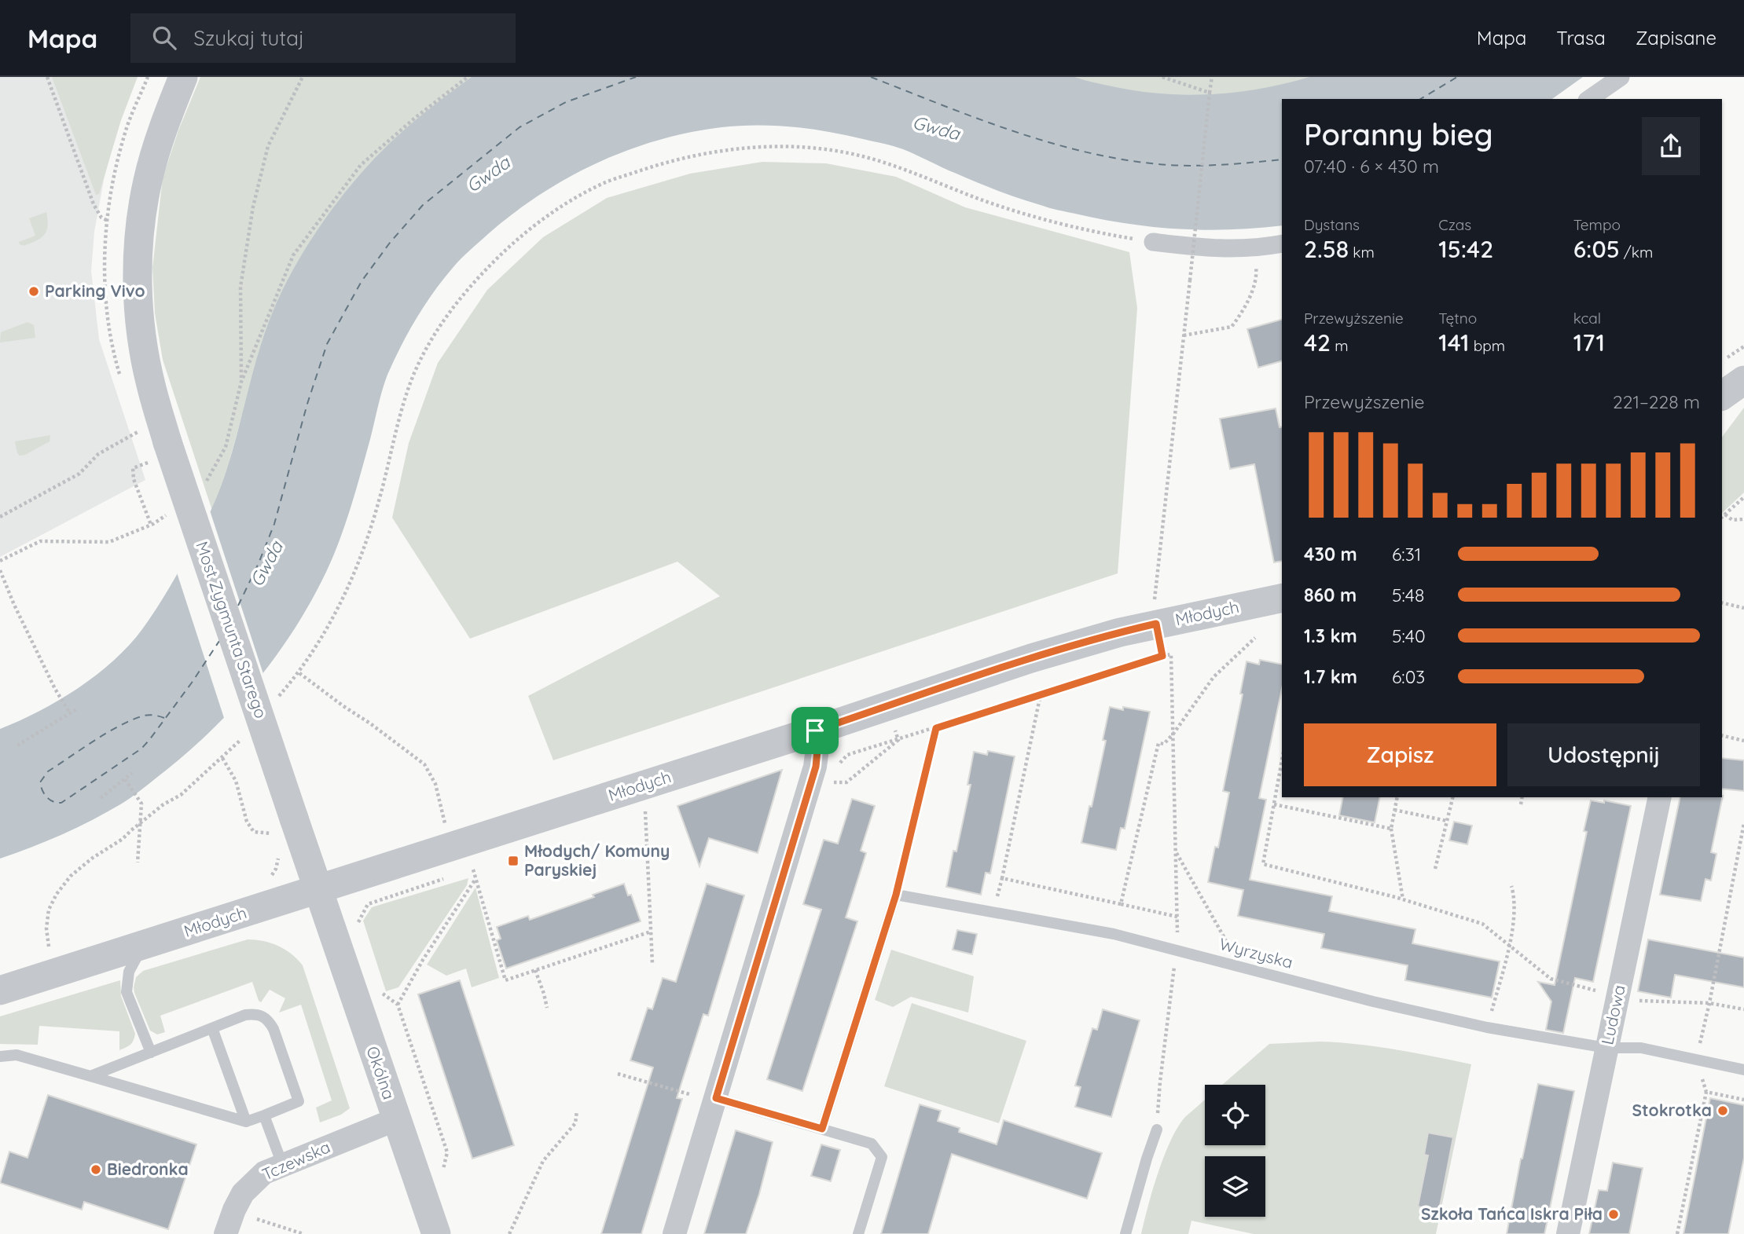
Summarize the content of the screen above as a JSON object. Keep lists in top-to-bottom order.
{
  "streets": {
    "street": [
      "Młodych",
      "Most Zygmunta Starego",
      "Ludowa",
      "Okólna",
      "Tczewska"
    ],
    "lane": ["Wyrzyska"]
  },
  "crossings": [
    ["Młodych", "Most Zygmunta Starego"],
    ["Młodych", "Okólna"],
    ["Most Zygmunta Starego", "Okólna"],
    ["Wyrzyska", "Ludowa"],
    ["Okólna", "Tczewska"]
  ],
  "water": ["Gwda"],
  "places": {
    "other": [
      "Parking Vivo",
      "Stokrotka",
      "Biedronka",
      "Szkoła Tańca Iskra Piła"
    ],
    "transit": ["Młodych/ Komuny Paryskiej"]
  },
  "page": {
    "header": "Mapa",
    "search": "Szukaj tutaj",
    "nav": ["Mapa", "Trasa", "Zapisane"],
    "heading": ["Poranny bieg", "07:40 · 6 × 430 m"],
    "stats": [
      ["Dystans", "2.58 km"],
      ["Czas", "15:42"],
      ["Tempo", "6:05 /km"],
      ["Przewyższenie", "42 m"],
      ["Tętno", "141 bpm"],
      ["kcal", "171"]
    ],
    "chart": ["Przewyższenie", "221–228 m"],
    "list": [
      {
        "name": "430 m",
        "note": "6:31"
      },
      {
        "name": "860 m",
        "note": "5:48"
      },
      {
        "name": "1.3 km",
        "note": "5:40"
      },
      {
        "name": "1.7 km",
        "note": "6:03"
      }
    ],
    "buttons": ["Zapisz", "Udostępnij"]
  }
}
